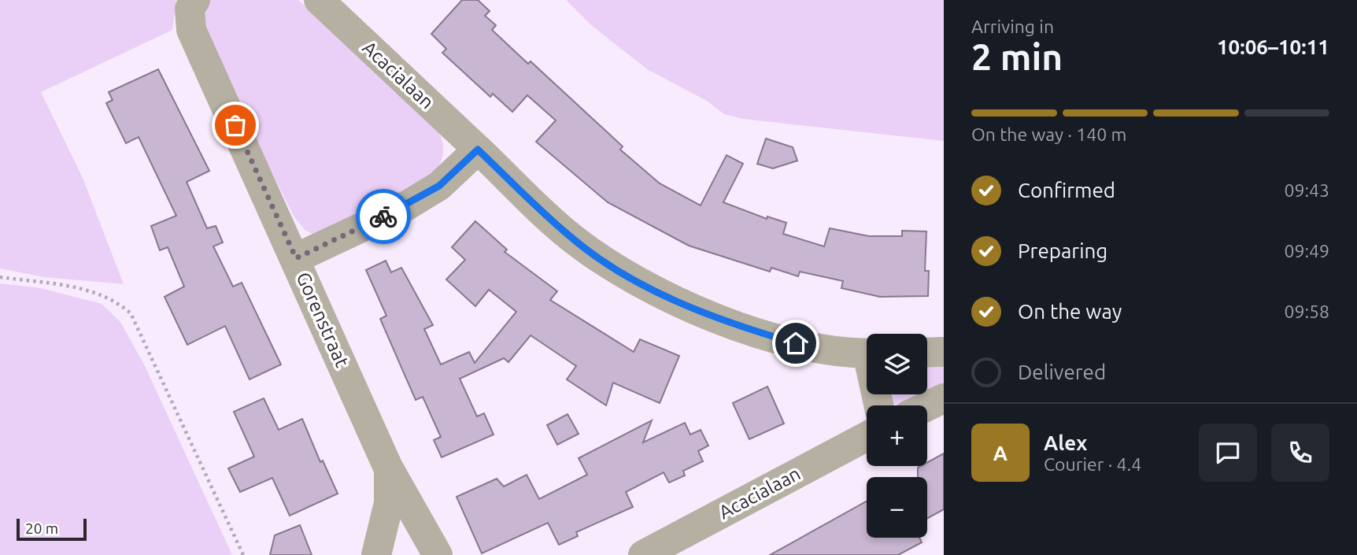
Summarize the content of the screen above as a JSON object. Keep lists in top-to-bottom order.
{
  "streets": {
    "street": ["Acacialaan", "Gorenstraat"]
  },
  "scale_bar": "20 m",
  "page": {
    "heading": ["2 min", "Arriving in", "10:06–10:11"],
    "panel": ["Alex", "Courier · 4.4"],
    "bar": "On the way · 140 m",
    "list": [
      ["Confirmed", "09:43"],
      ["Preparing", "09:49"],
      ["On the way", "09:58"],
      "Delivered"
    ],
    "map_buttons": ["+", "−"],
    "round": "A",
    "scale": "20 m"
  }
}
